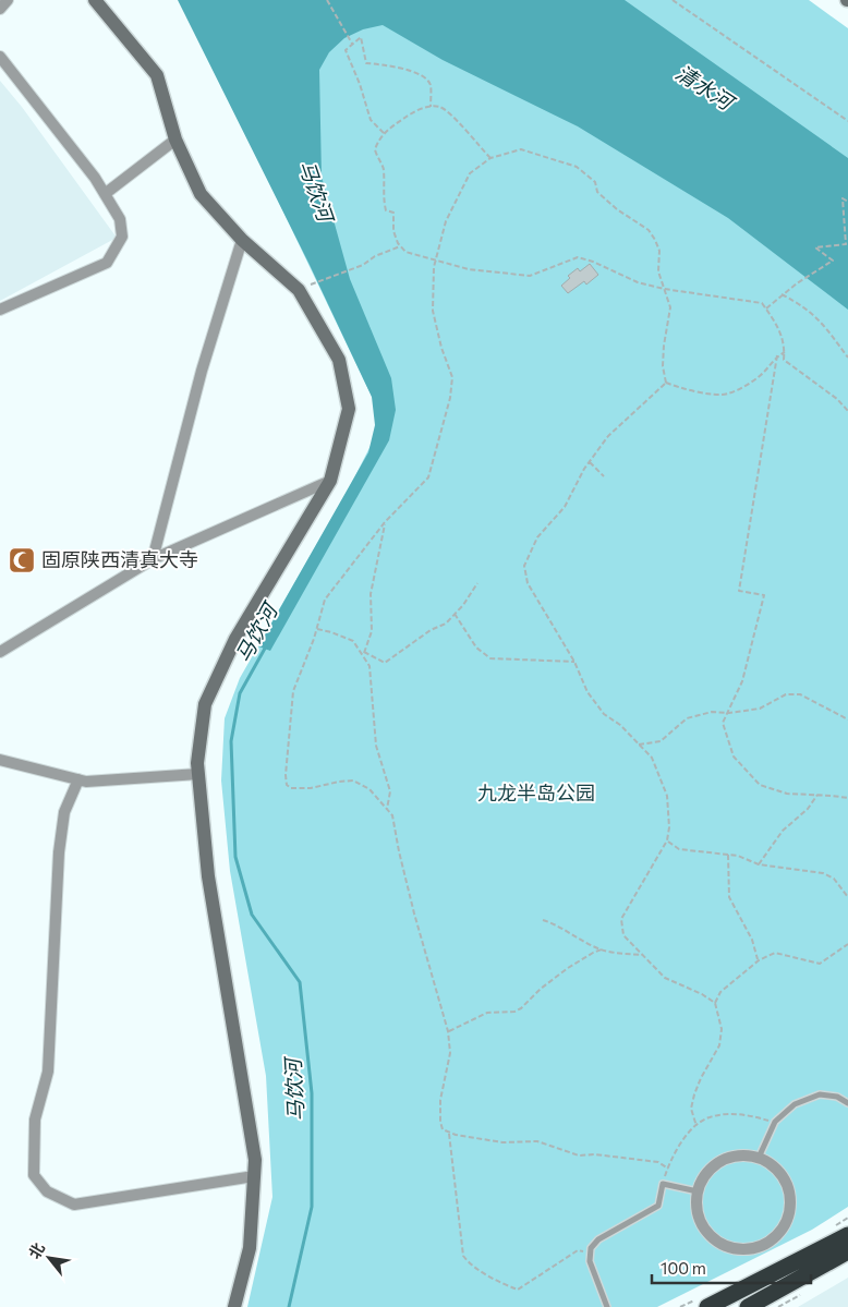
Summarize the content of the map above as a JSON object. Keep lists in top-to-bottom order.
{
  "water": ["清水河", "马饮河"],
  "parks": ["九龙半岛公园"],
  "places": {
    "mosque": ["固原陕西清真大寺"]
  },
  "scale_bar": "100 m",
  "north": "top left"
}
